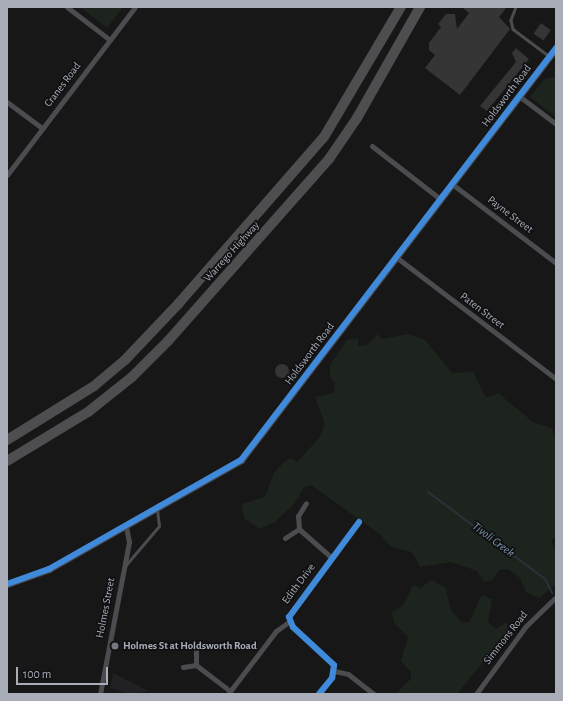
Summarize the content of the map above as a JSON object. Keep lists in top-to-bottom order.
{
  "streets": {
    "highway": ["Warrego Highway"],
    "street": [
      "Cranes Road",
      "Holdsworth Road",
      "Payne Street",
      "Paten Street",
      "Edith Drive",
      "Holmes Street",
      "Simmons Road"
    ]
  },
  "crossings": [
    ["Holdsworth Road", "Payne Street"],
    ["Holdsworth Road", "Paten Street"],
    ["Holdsworth Road", "Holmes Street"]
  ],
  "water": ["Tivoli Creek"],
  "places": ["Holmes St at Holdsworth Road"],
  "scale_bar": "100 m"
}
